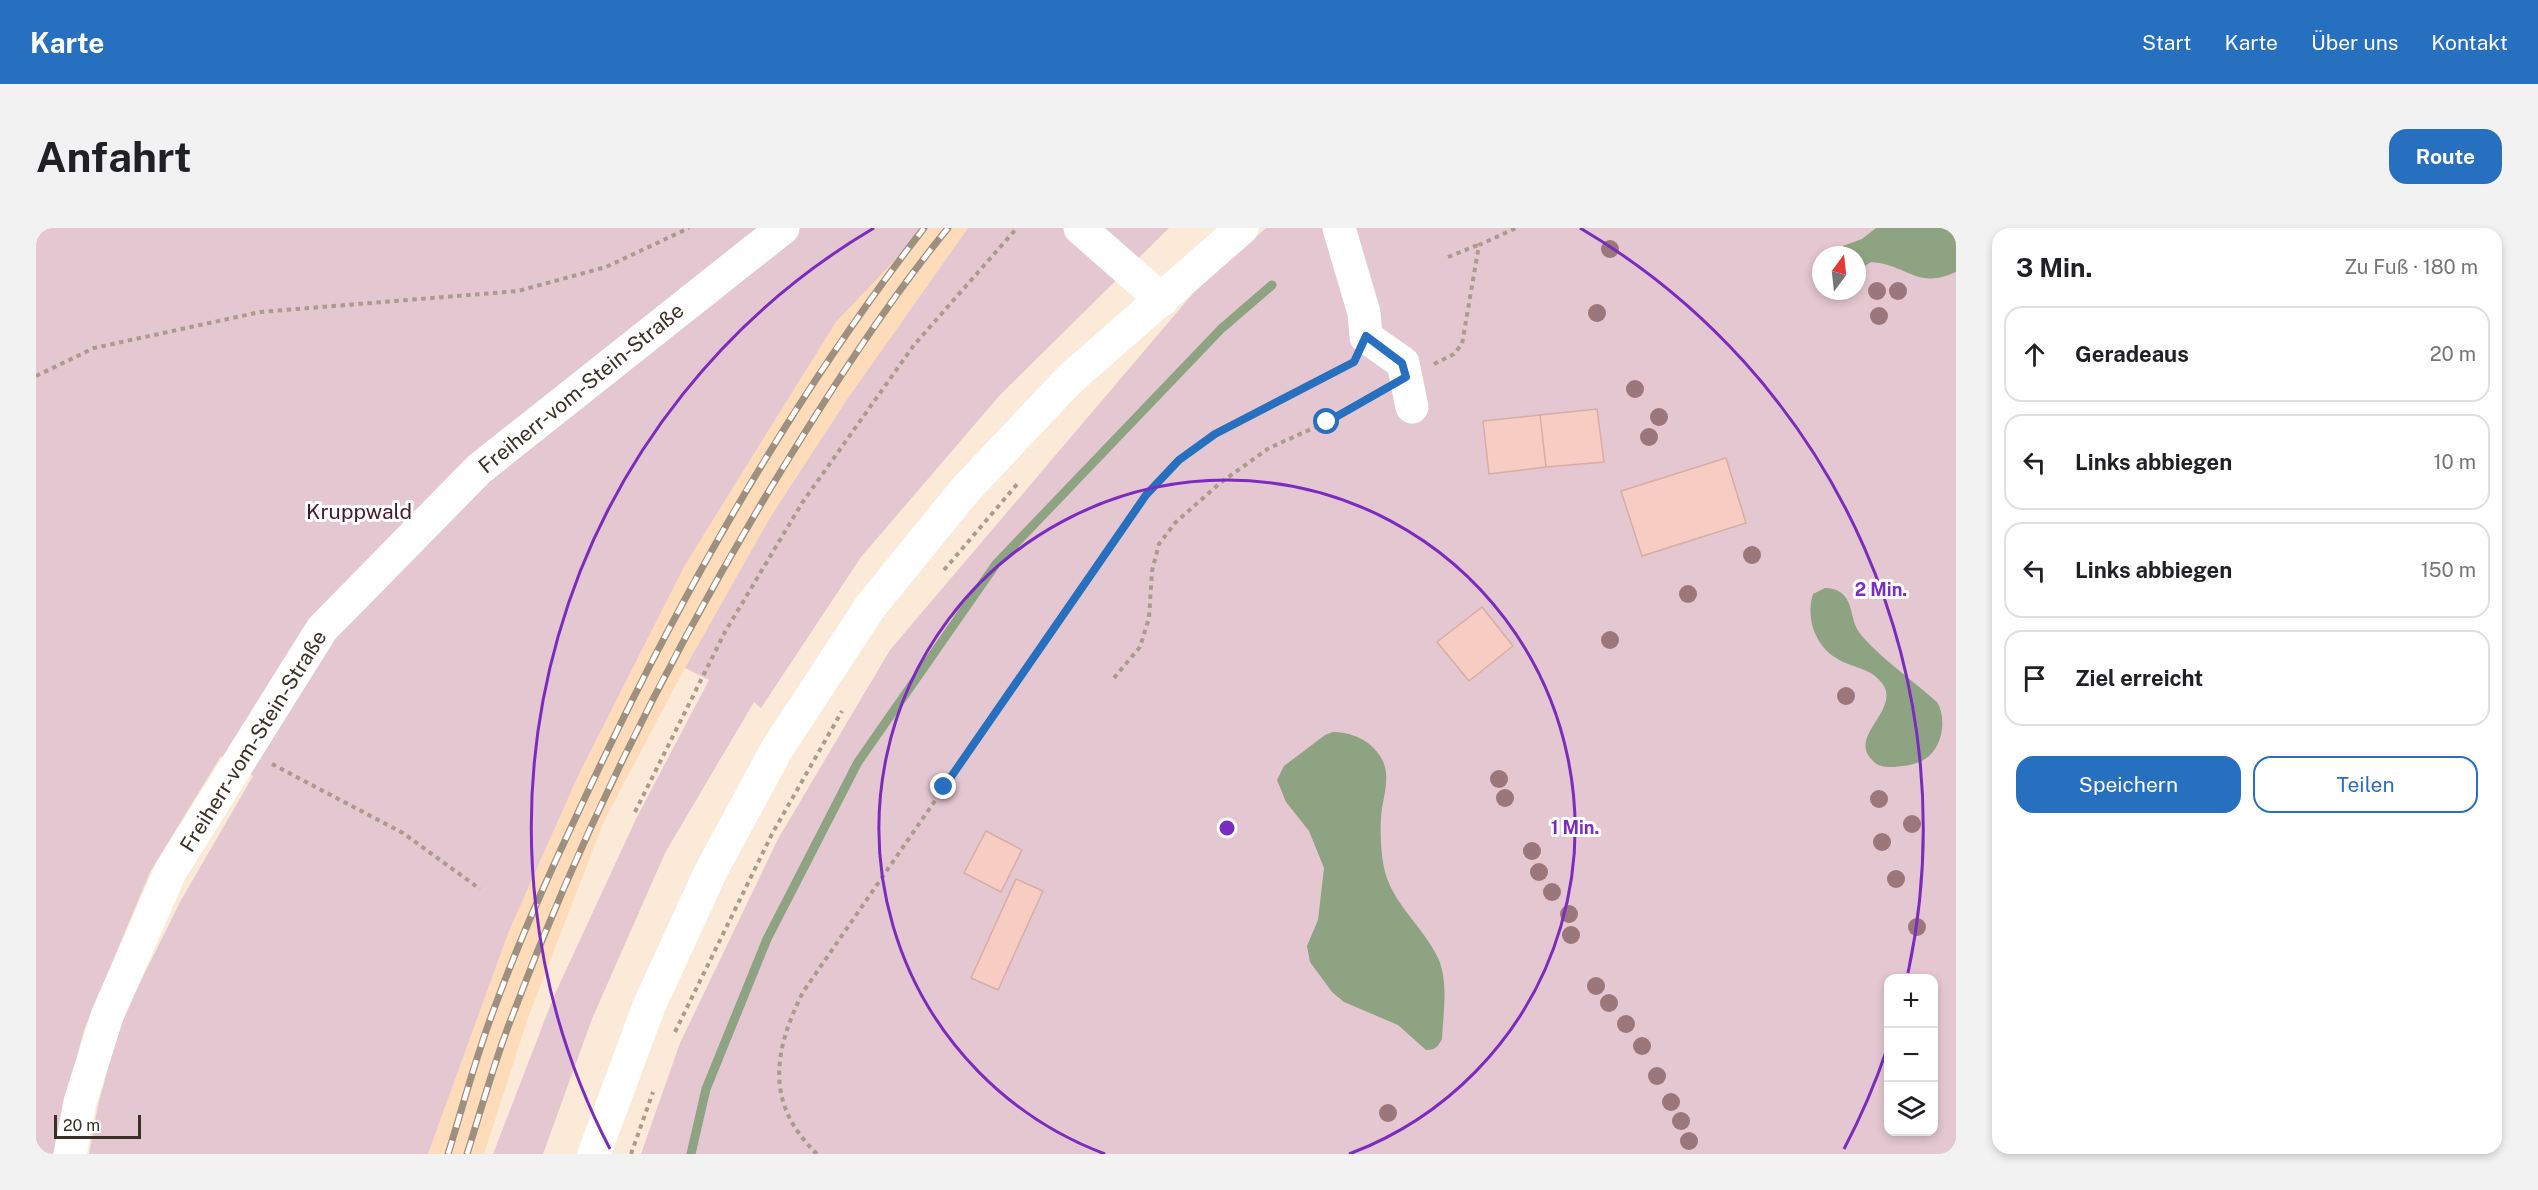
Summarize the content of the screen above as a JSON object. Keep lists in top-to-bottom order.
{
  "streets": {
    "street": ["Freiherr-vom-Stein-Straße"]
  },
  "parks": ["Kruppwald"],
  "scale_bar": "20 m",
  "north": "top",
  "page": {
    "header": "Karte",
    "nav": [
      "Start",
      "Karte",
      "Über uns",
      "Kontakt"
    ],
    "buttons": [
      "Route",
      ["Speichern", "Teilen"]
    ],
    "title": "Anfahrt",
    "heading": ["3 Min.", "Zu Fuß · 180 m"],
    "list": [
      ["Geradeaus", "20 m"],
      ["Links abbiegen", "10 m"],
      ["Links abbiegen", "150 m"],
      "Ziel erreicht"
    ],
    "map_buttons": ["+", "−"],
    "scale": "20 m"
  },
  "rings": ["2 Min.", "1 Min."]
}
